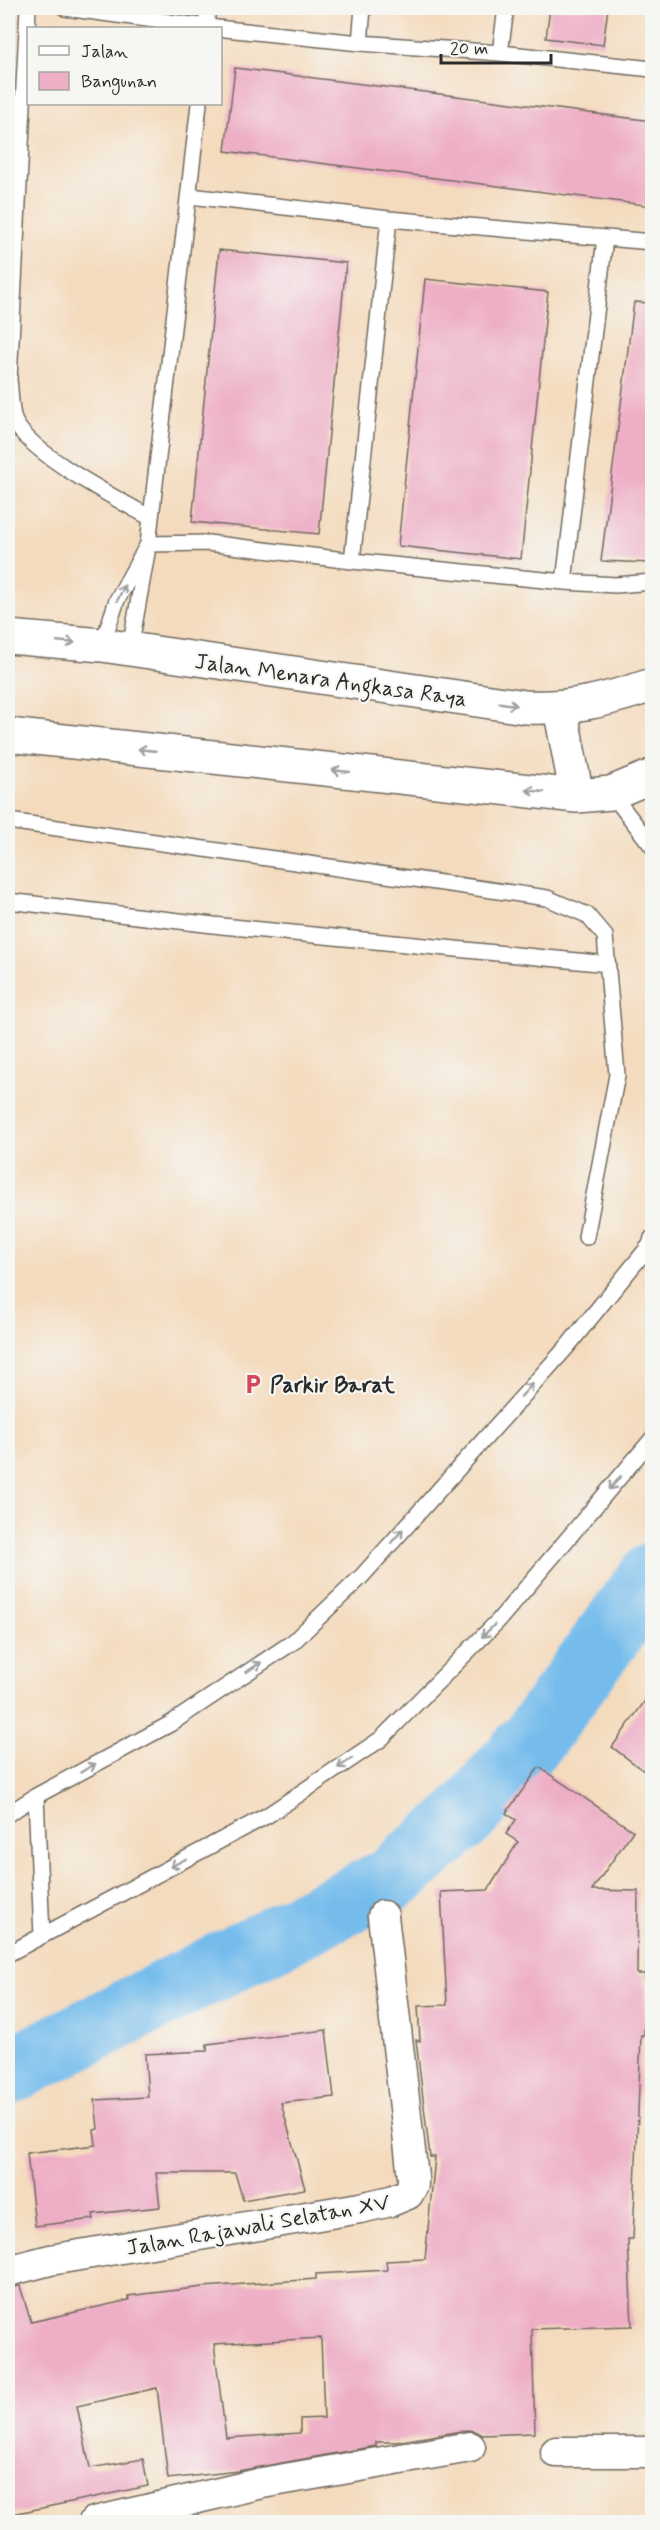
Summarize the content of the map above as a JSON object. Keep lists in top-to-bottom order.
{
  "streets": {
    "street": ["Jalan Menara Angkasa Raya", "Jalan Rajawali Selatan XV"]
  },
  "places": {
    "parking": ["Parkir Barat"]
  },
  "legend": ["Jalan", "Bangunan"],
  "scale_bar": "20 m"
}
